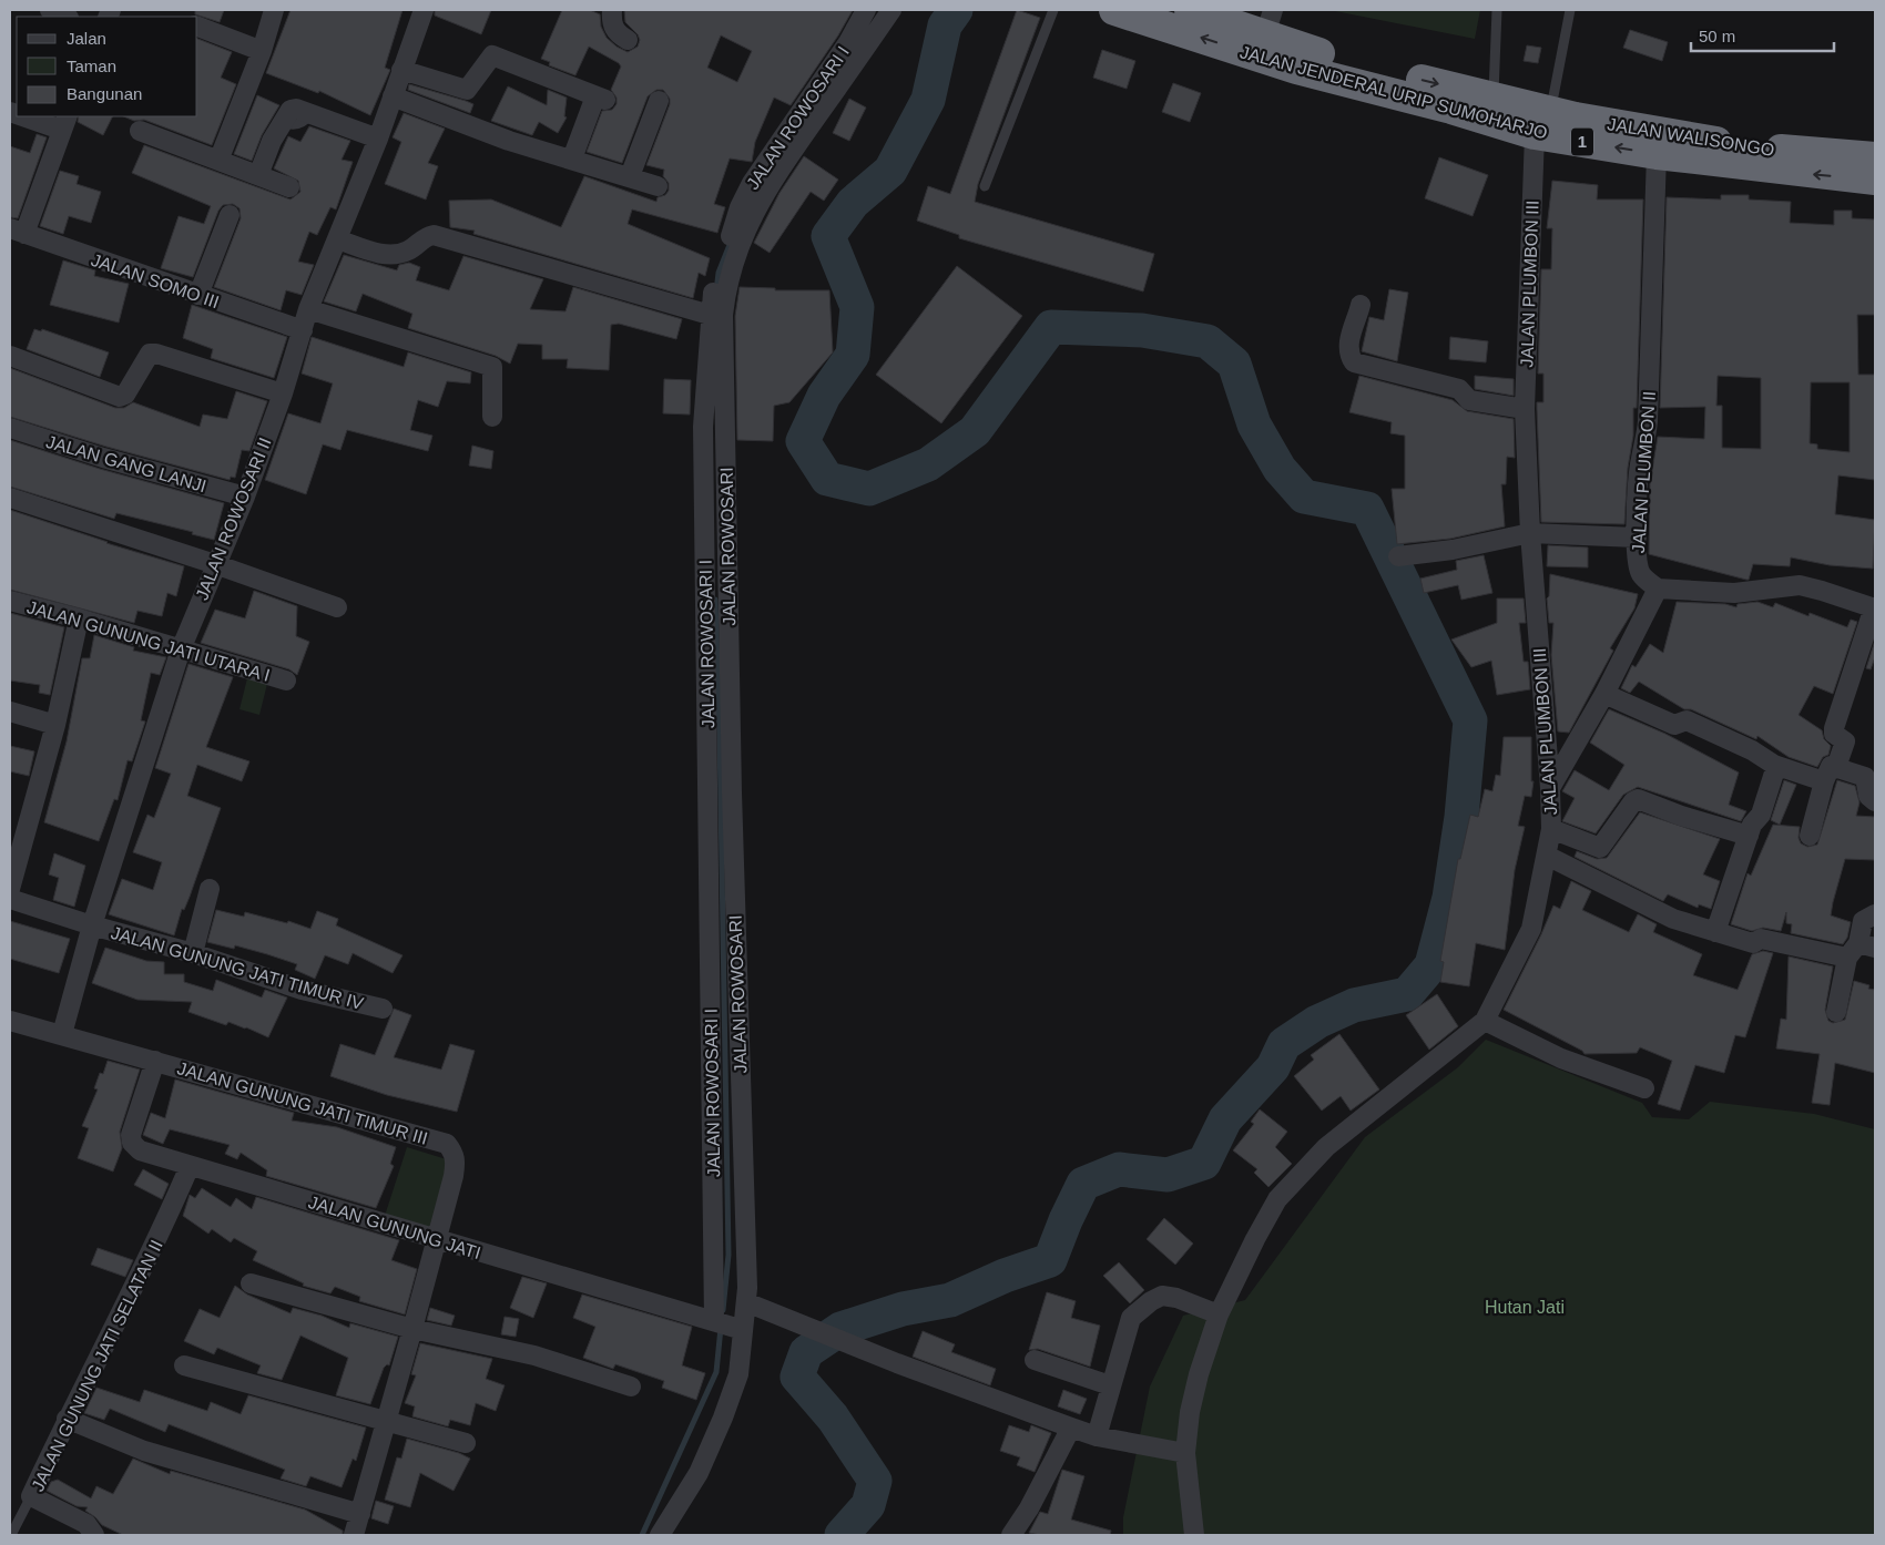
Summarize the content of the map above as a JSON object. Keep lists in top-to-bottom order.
{
  "streets": {
    "highway": ["JALAN JENDERAL URIP SUMOHARJO", "JALAN WALISONGO", "1"],
    "street": [
      "JALAN ROWOSARI I",
      "JALAN SOMO III",
      "JALAN PLUMBON III",
      "JALAN GANG LANJI",
      "JALAN PLUMBON II",
      "JALAN ROWOSARI II",
      "JALAN ROWOSARI",
      "JALAN GUNUNG JATI UTARA I",
      "JALAN GUNUNG JATI TIMUR IV",
      "JALAN GUNUNG JATI TIMUR III",
      "JALAN GUNUNG JATI",
      "JALAN GUNUNG JATI SELATAN II"
    ]
  },
  "crossings": [
    ["JALAN JENDERAL URIP SUMOHARJO", "JALAN WALISONGO"],
    ["JALAN JENDERAL URIP SUMOHARJO", "JALAN PLUMBON III"],
    ["JALAN JENDERAL URIP SUMOHARJO", "JALAN PLUMBON II"],
    ["JALAN ROWOSARI I", "JALAN ROWOSARI"],
    ["JALAN ROWOSARI I", "JALAN GUNUNG JATI"],
    ["JALAN WALISONGO", "JALAN PLUMBON III"],
    ["JALAN SOMO III", "JALAN ROWOSARI II"],
    ["JALAN GANG LANJI", "JALAN ROWOSARI II"],
    ["JALAN ROWOSARI II", "JALAN GUNUNG JATI UTARA I"],
    ["JALAN ROWOSARI II", "JALAN GUNUNG JATI TIMUR IV"],
    ["JALAN ROWOSARI II", "JALAN GUNUNG JATI TIMUR III"],
    ["JALAN ROWOSARI", "JALAN GUNUNG JATI"],
    ["JALAN GUNUNG JATI TIMUR III", "JALAN GUNUNG JATI"],
    ["JALAN GUNUNG JATI", "JALAN GUNUNG JATI SELATAN II"]
  ],
  "one_way": ["JALAN JENDERAL URIP SUMOHARJO"],
  "parks": ["Hutan Jati"],
  "legend": ["Jalan", "Taman", "Bangunan"],
  "scale_bar": "50 m"
}
